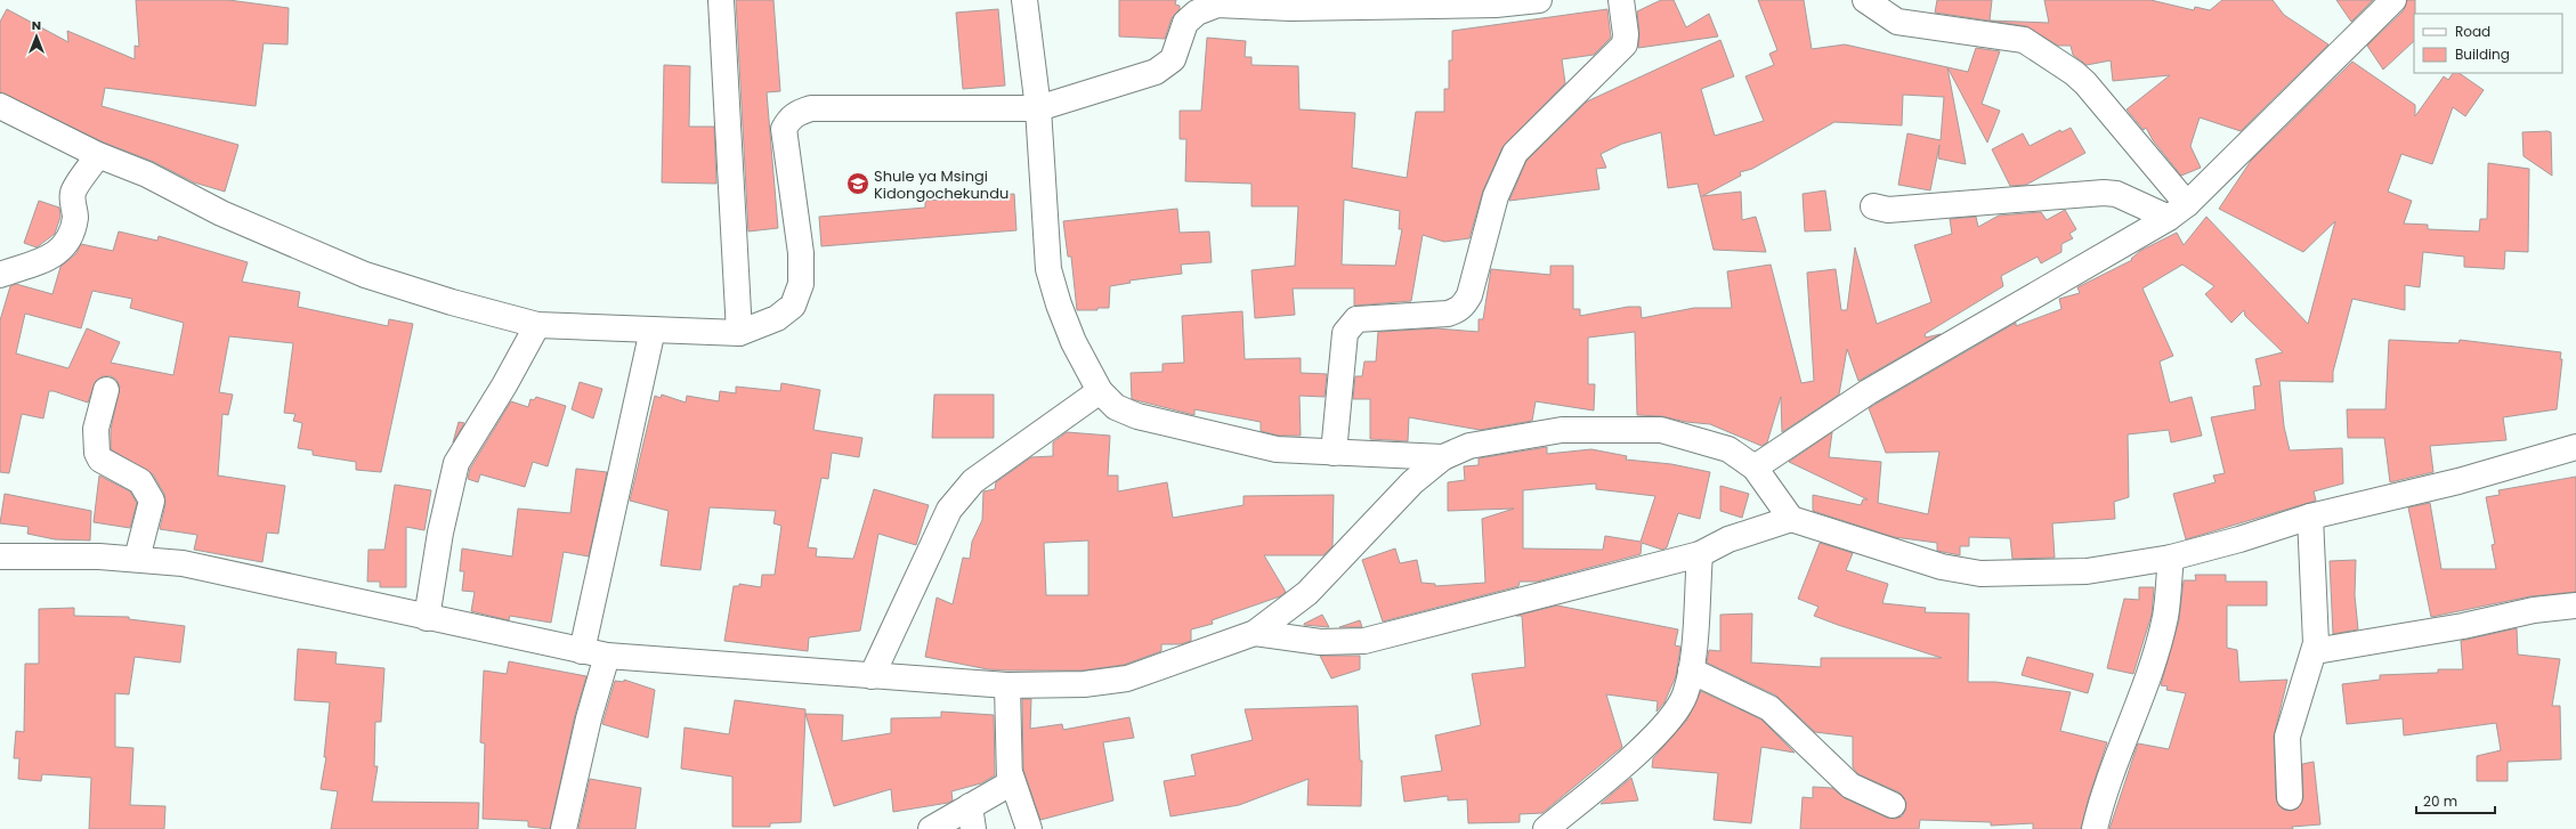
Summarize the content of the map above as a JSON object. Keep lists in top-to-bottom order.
{
  "places": {
    "school or university": ["Shule ya Msingi Kidongochekundu"]
  },
  "legend": ["Road", "Building"],
  "scale_bar": "20 m",
  "north": "top"
}
